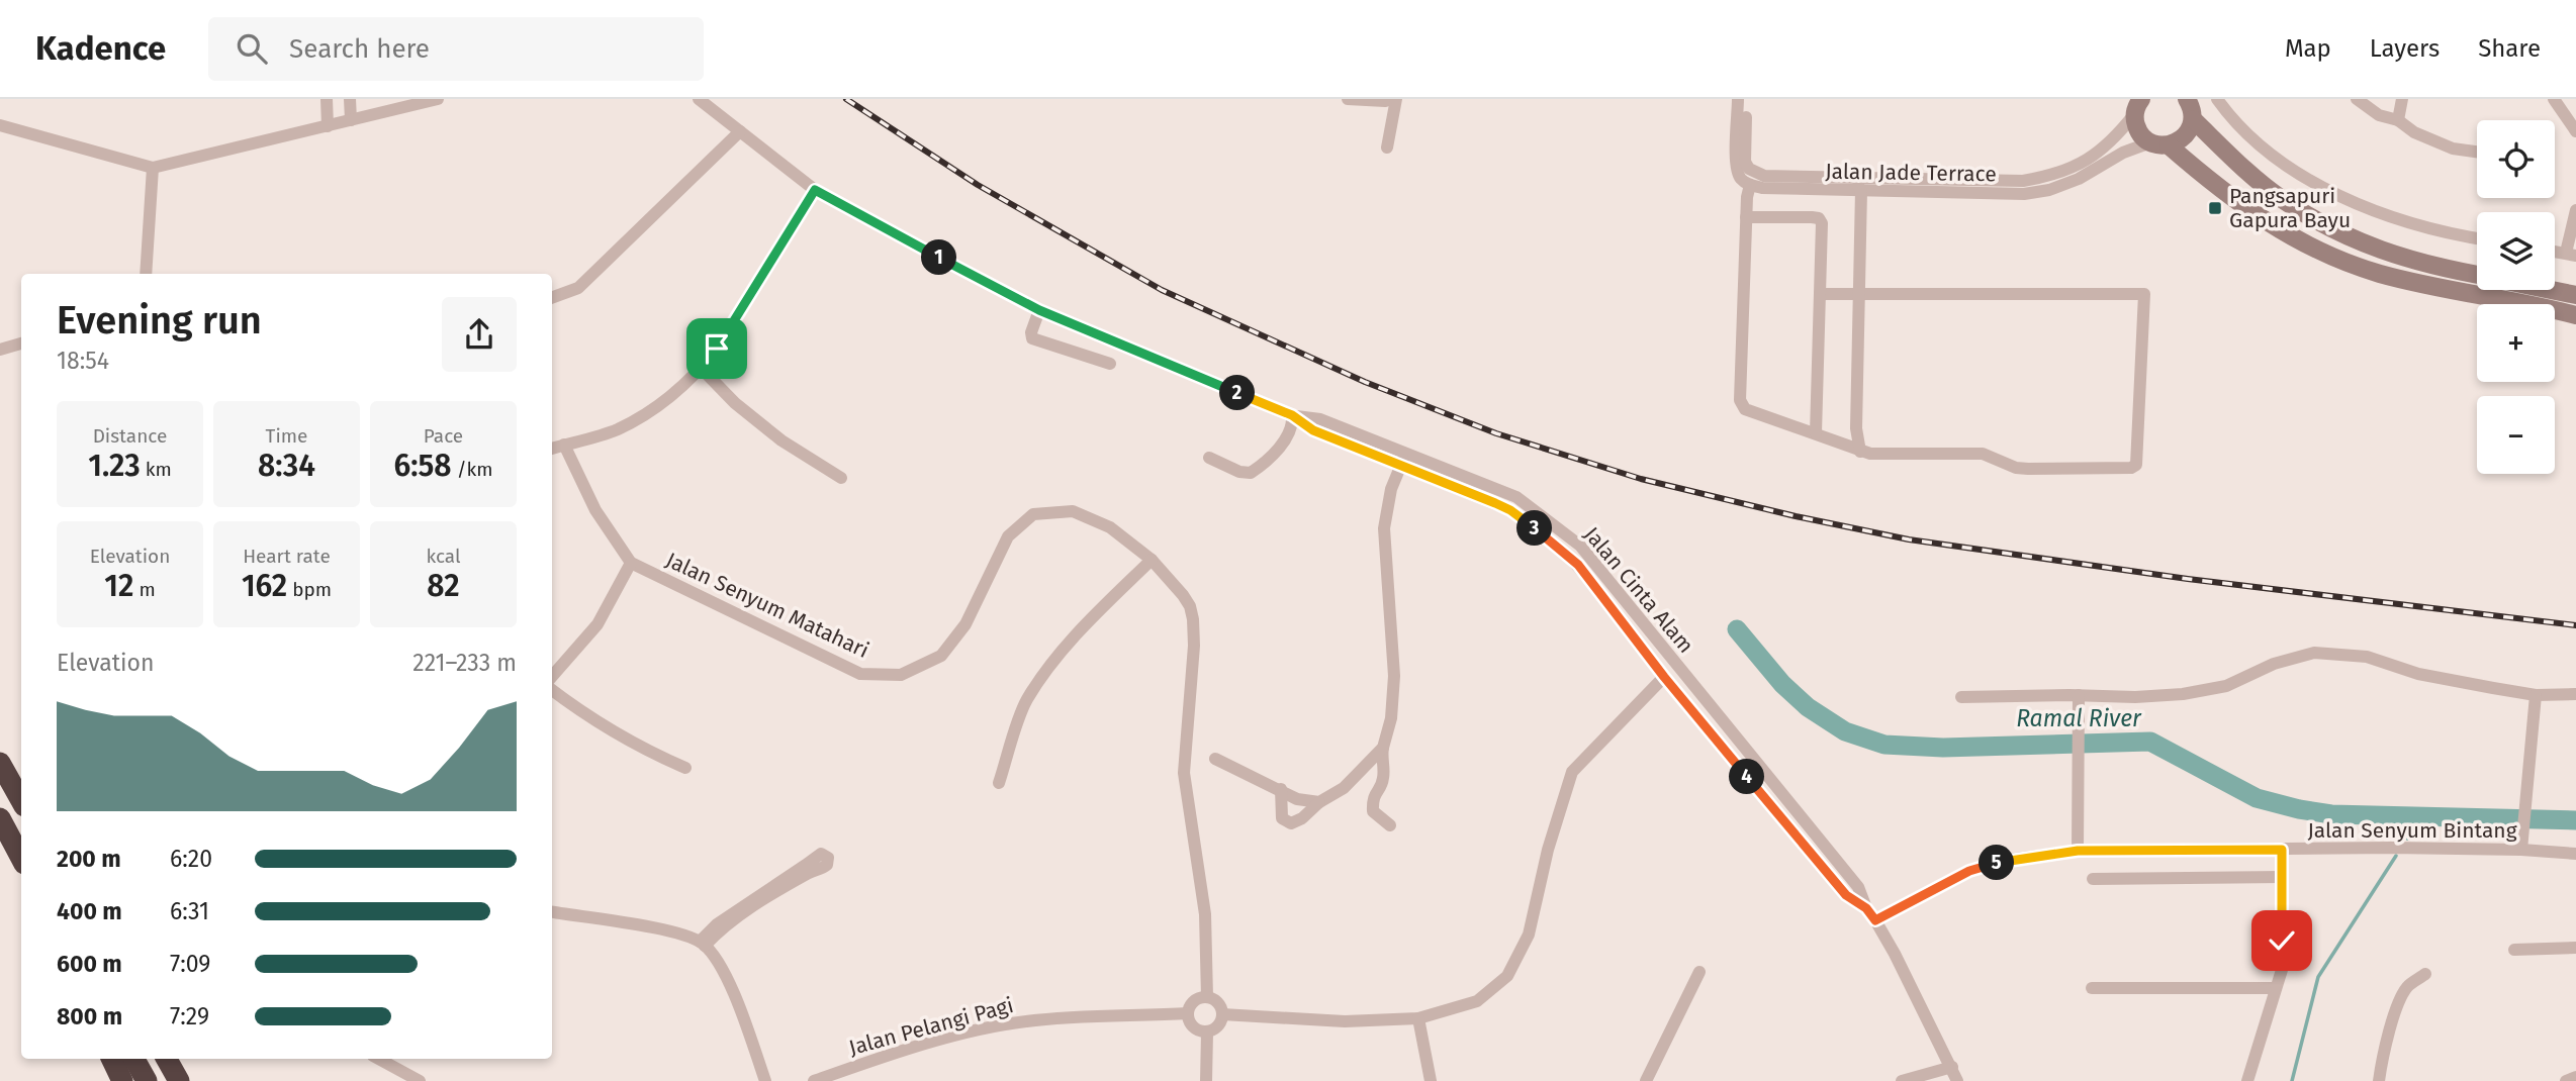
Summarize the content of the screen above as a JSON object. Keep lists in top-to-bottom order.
{
  "streets": {
    "street": [
      "Jalan Jade Terrace",
      "Jalan Cinta Alam",
      "Jalan Senyum Matahari",
      "Jalan Senyum Bintang",
      "Jalan Pelangi Pagi"
    ]
  },
  "crossings": [
    ["Jalan Cinta Alam", "Jalan Senyum Bintang"],
    ["Jalan Senyum Matahari", "Jalan Pelangi Pagi"]
  ],
  "water": ["Ramal River"],
  "places": {
    "transit": ["Pangsapuri Gapura Bayu"]
  },
  "page": {
    "header": "Kadence",
    "search": "Search here",
    "nav": ["Map", "Layers", "Share"],
    "map_buttons": ["+", "−"],
    "pins": [
      "1",
      "2",
      "3",
      "4",
      "5"
    ],
    "heading": ["Evening run", "18:54"],
    "stats": [
      ["Distance", "1.23 km"],
      ["Time", "8:34"],
      ["Pace", "6:58 /km"],
      ["Elevation", "12 m"],
      ["Heart rate", "162 bpm"],
      ["kcal", "82"]
    ],
    "chart": ["Elevation", "221–233 m"],
    "list": [
      {
        "name": "200 m",
        "note": "6:20"
      },
      {
        "name": "400 m",
        "note": "6:31"
      },
      {
        "name": "600 m",
        "note": "7:09"
      },
      {
        "name": "800 m",
        "note": "7:29"
      }
    ]
  }
}
